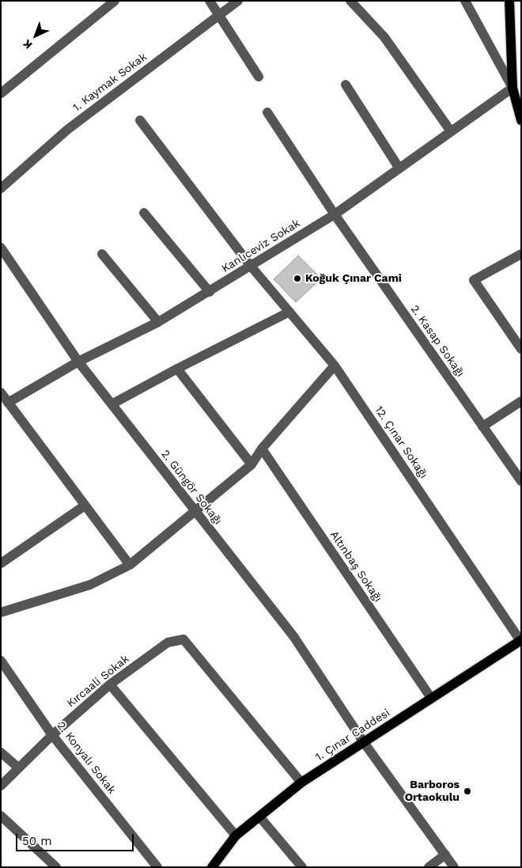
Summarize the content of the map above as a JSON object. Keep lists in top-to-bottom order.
{
  "streets": {
    "main road": ["1. Çınar Caddesi"],
    "street": [
      "1. Kaymak Sokak",
      "Kanlıceviz Sokak",
      "2. Kasap Sokağı",
      "12. Çınar Sokağı",
      "2. Güngör Sokağı",
      "Altınbaş Sokağı",
      "Kırcaali Sokak",
      "2. Konyalı Sokak"
    ]
  },
  "crossings": [
    ["Kanlıceviz Sokak", "2. Kasap Sokağı"],
    ["Kanlıceviz Sokak", "12. Çınar Sokağı"],
    ["Kanlıceviz Sokak", "2. Güngör Sokağı"],
    ["12. Çınar Sokağı", "1. Çınar Caddesi"],
    ["2. Güngör Sokağı", "1. Çınar Caddesi"],
    ["Altınbaş Sokağı", "1. Çınar Caddesi"],
    ["Kırcaali Sokak", "1. Çınar Caddesi"],
    ["Kırcaali Sokak", "2. Konyalı Sokak"]
  ],
  "places": ["Koğuk Çınar Cami", "Barboros Ortaokulu"],
  "scale_bar": "50 m",
  "north": "bottom left"
}
